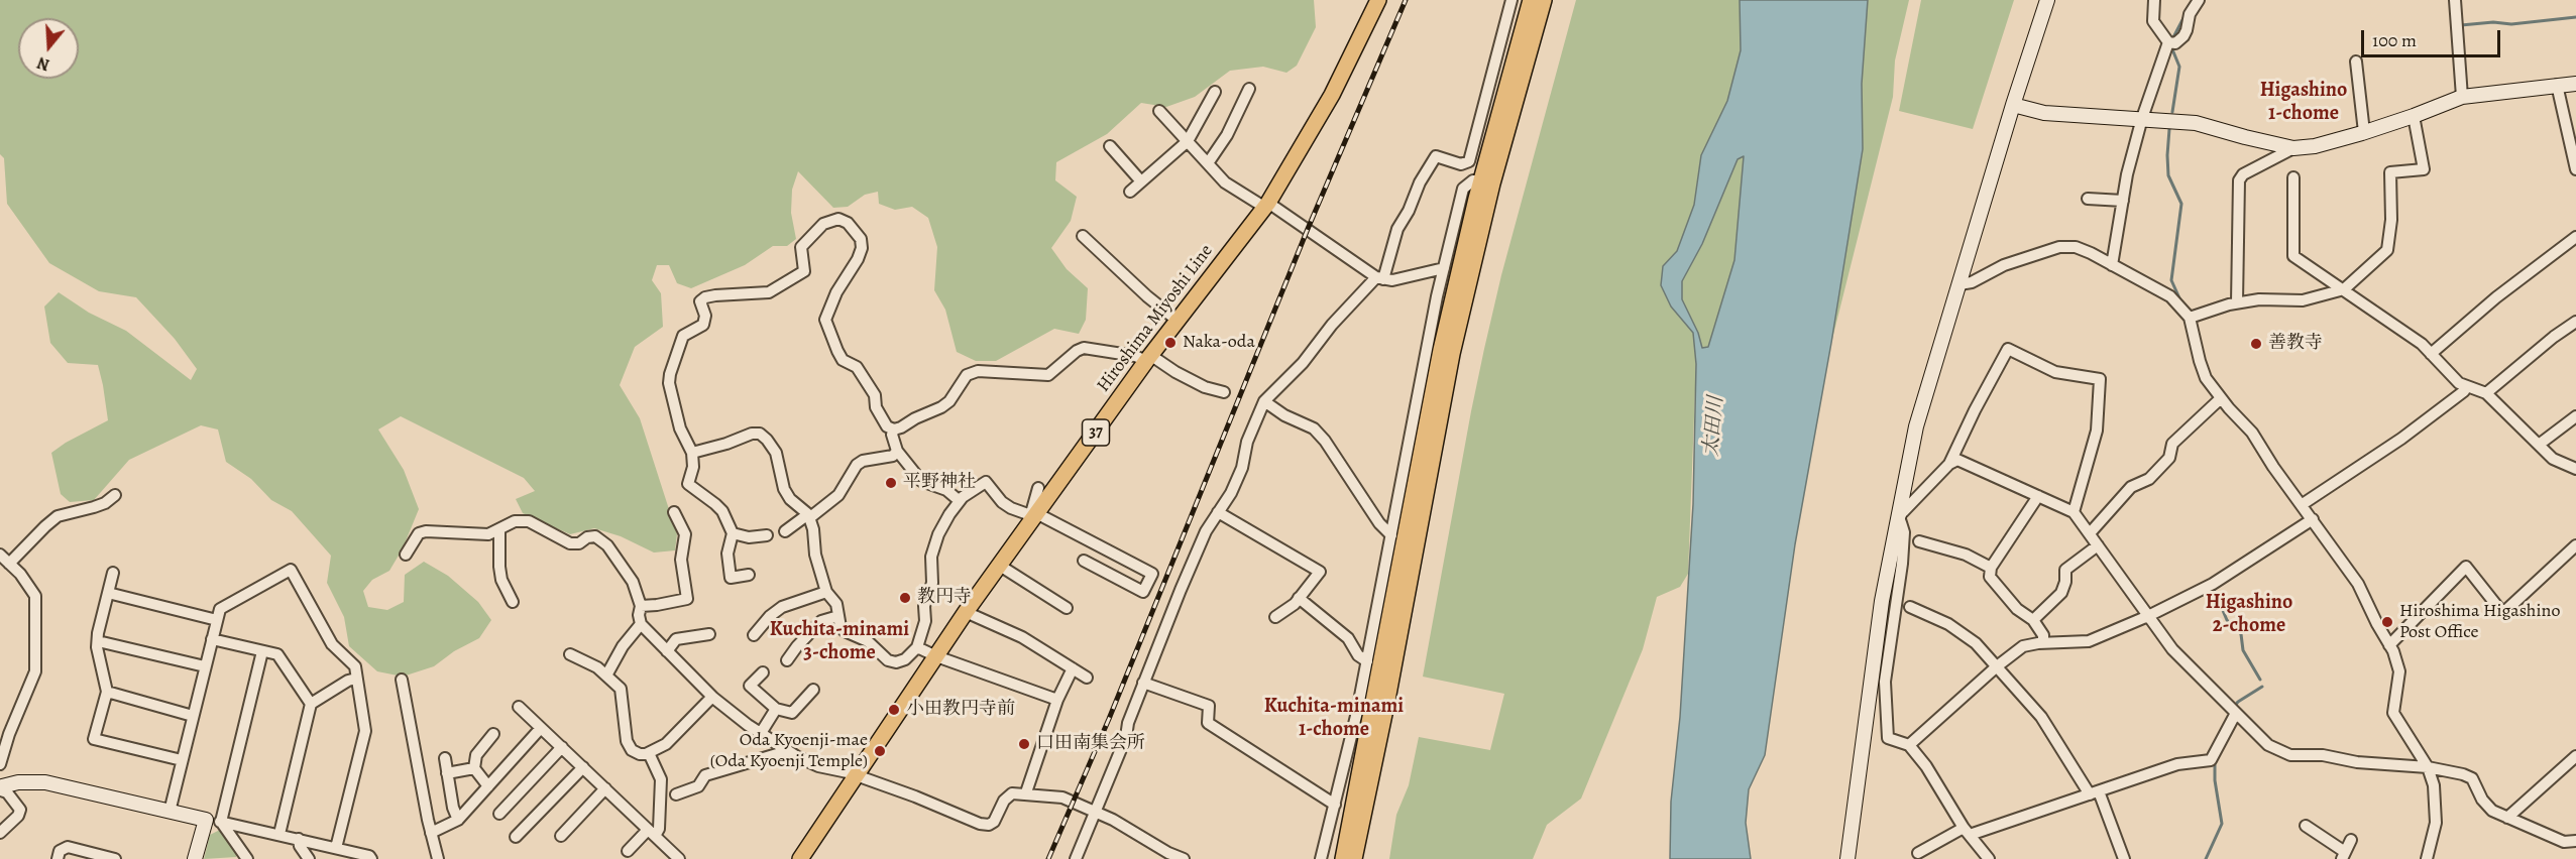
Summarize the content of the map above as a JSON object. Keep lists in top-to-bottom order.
{
  "streets": {
    "main road": ["Hiroshima Miyoshi Line", "37"]
  },
  "districts": [
    "Higashino 1-chome",
    "Higashino 2-chome",
    "Kuchita-minami 3-chome",
    "Kuchita-minami 1-chome"
  ],
  "water": ["太田川"],
  "places": [
    "Naka-oda",
    "善教寺",
    "平野神社",
    "教円寺",
    "Hiroshima Higashino Post Office",
    "小田教円寺前",
    "口田南集会所",
    "Oda Kyoenji-mae (Oda Kyoenji Temple)"
  ],
  "scale_bar": "100 m",
  "north": "bottom"
}
